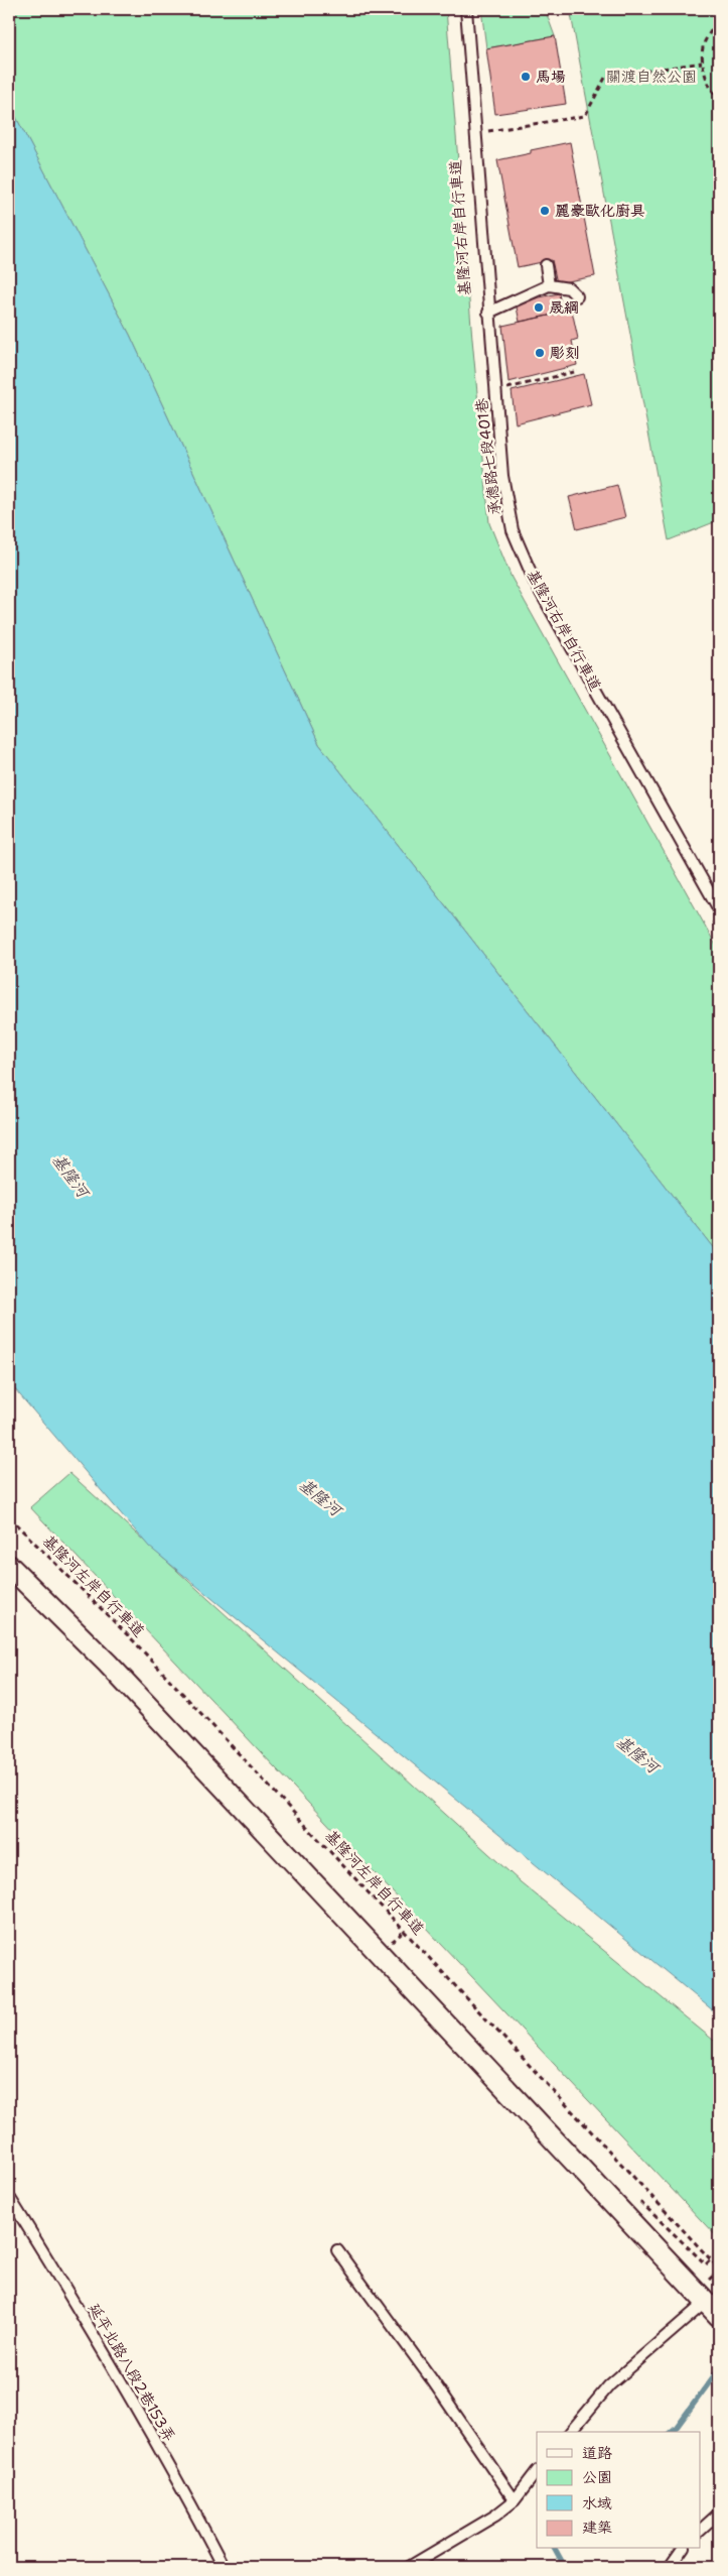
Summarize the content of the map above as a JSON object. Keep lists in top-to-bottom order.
{
  "streets": {
    "lane": ["承德路七段401巷", "延平北路八段2巷153弄"],
    "path": ["基隆河左岸自行車道"]
  },
  "water": ["基隆河"],
  "parks": ["關渡自然公園"],
  "places": [
    "馬場",
    "麗豪歐化廚具",
    "晟綱",
    "彫刻"
  ],
  "legend": [
    "道路",
    "公園",
    "水域",
    "建築"
  ]
}
